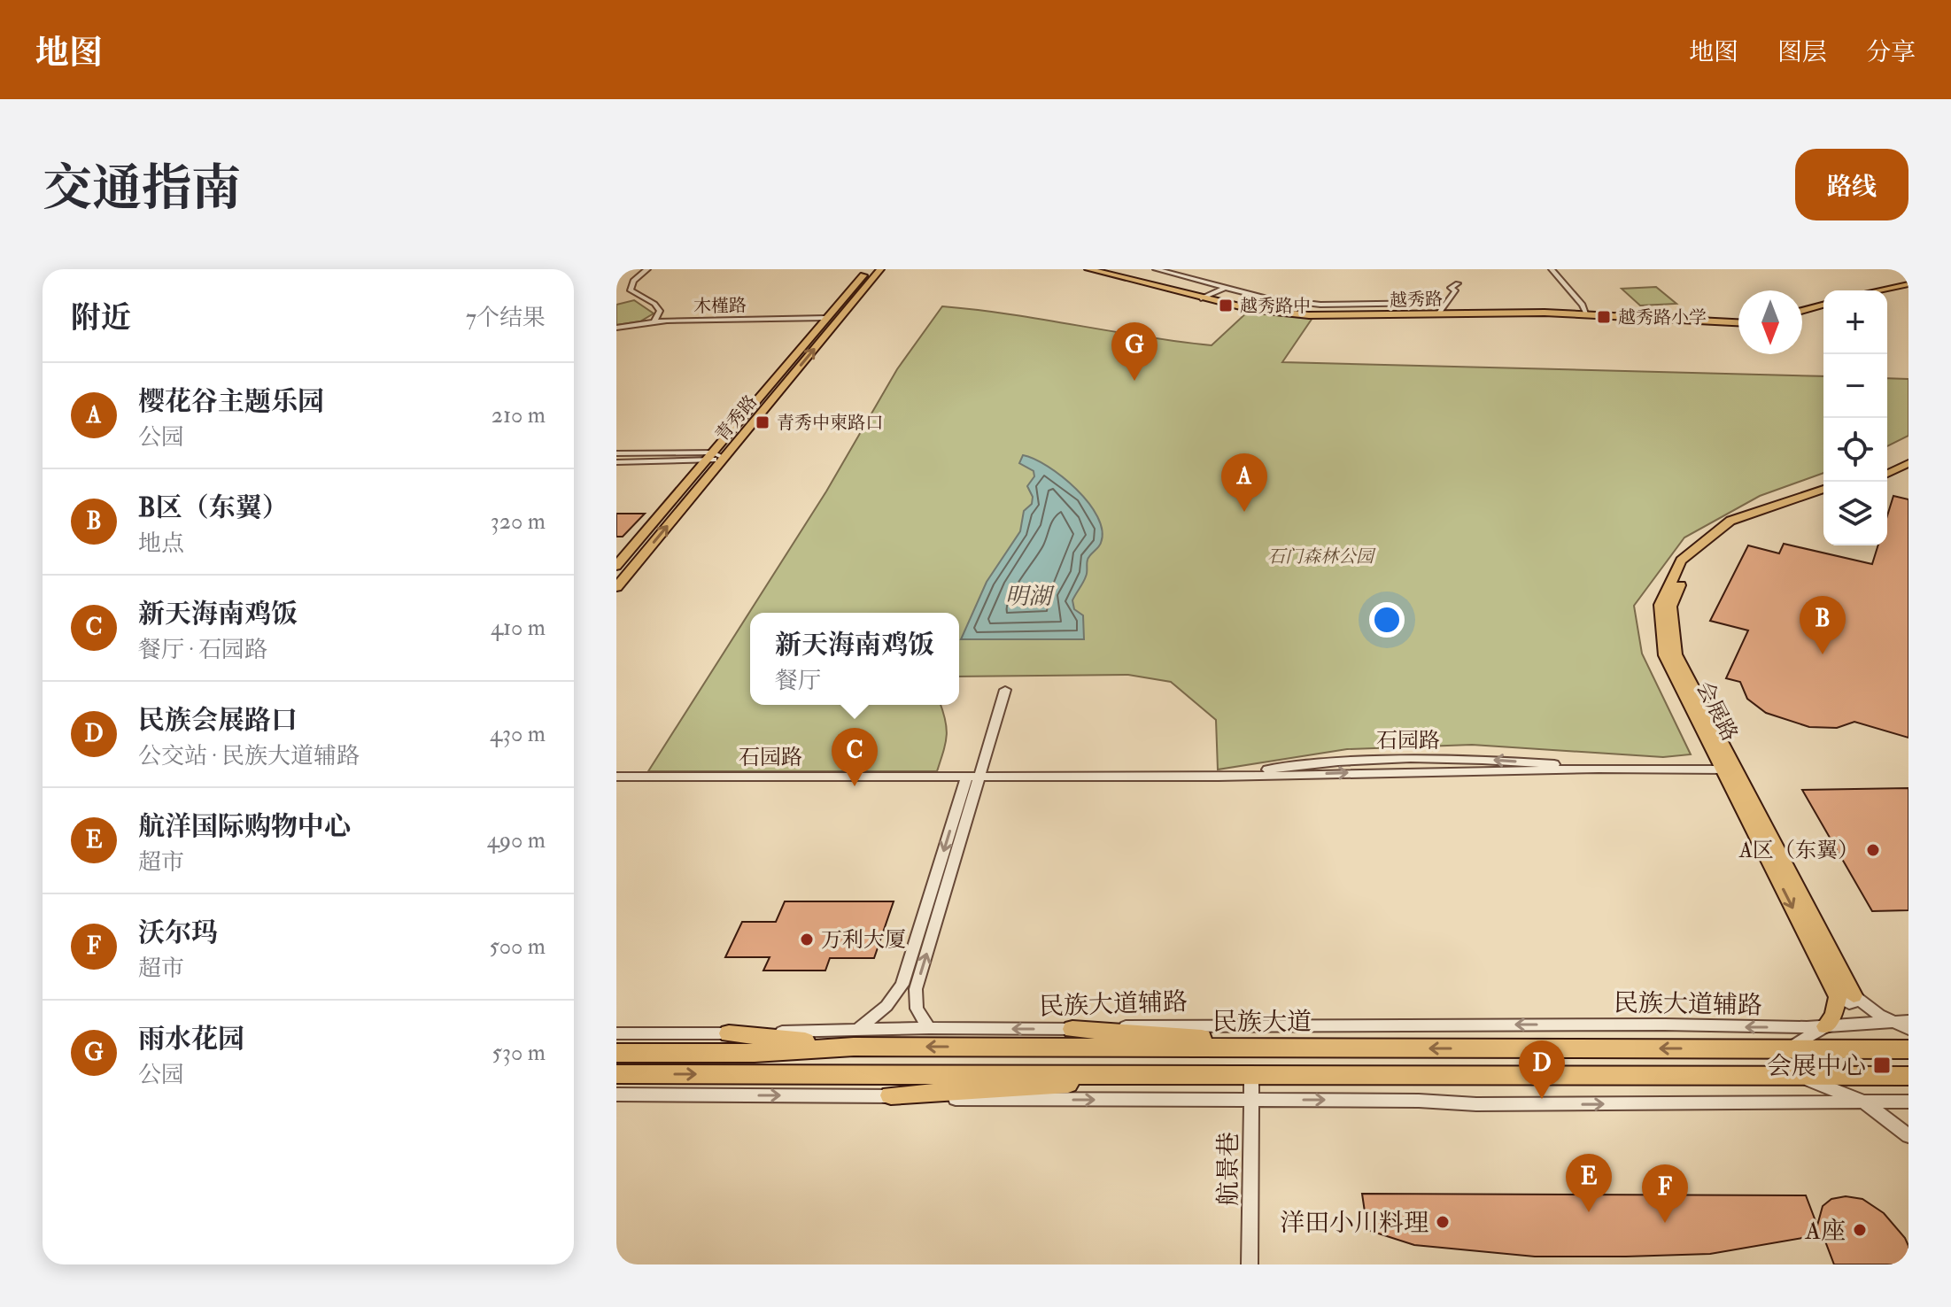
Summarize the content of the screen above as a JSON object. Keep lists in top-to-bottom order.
{
  "streets": {
    "highway": ["民族大道"],
    "main road": ["越秀路", "青秀路", "会展路"],
    "street": [
      "木槿路",
      "石园路",
      "民族大道辅路",
      "航景巷"
    ]
  },
  "crossings": [
    ["木槿路", "青秀路"],
    ["会展路", "石园路"],
    ["民族大道辅路", "民族大道"]
  ],
  "water": ["明湖"],
  "parks": ["石门森林公园"],
  "places": {
    "transit": [
      "越秀路中",
      "越秀路小学",
      "青秀中柬路口",
      "会展中心"
    ],
    "other": [
      "A区（东翼）",
      "万利大厦",
      "洋田小川料理",
      "A座"
    ]
  },
  "north": "bottom",
  "page": {
    "header": "地图",
    "nav": ["地图", "图层", "分享"],
    "title": "交通指南",
    "buttons": "路线",
    "heading": ["附近", "7个结果"],
    "map_buttons": ["+", "−"],
    "pins": [
      "G",
      "A",
      "B",
      "C",
      "D",
      "E",
      "F"
    ],
    "list": [
      {
        "mark": "A",
        "name": "樱花谷主题乐园",
        "note": "公园",
        "value": "210 m"
      },
      {
        "mark": "B",
        "name": "B区（东翼）",
        "note": "地点",
        "value": "320 m"
      },
      {
        "mark": "C",
        "name": "新天海南鸡饭",
        "note": "餐厅 · 石园路",
        "value": "410 m"
      },
      {
        "mark": "D",
        "name": "民族会展路口",
        "note": "公交站 · 民族大道辅路",
        "value": "430 m"
      },
      {
        "mark": "E",
        "name": "航洋国际购物中心",
        "note": "超市",
        "value": "490 m"
      },
      {
        "mark": "F",
        "name": "沃尔玛",
        "note": "超市",
        "value": "500 m"
      },
      {
        "mark": "G",
        "name": "雨水花园",
        "note": "公园",
        "value": "530 m"
      }
    ],
    "popup": ["新天海南鸡饭", "餐厅"]
  }
}
